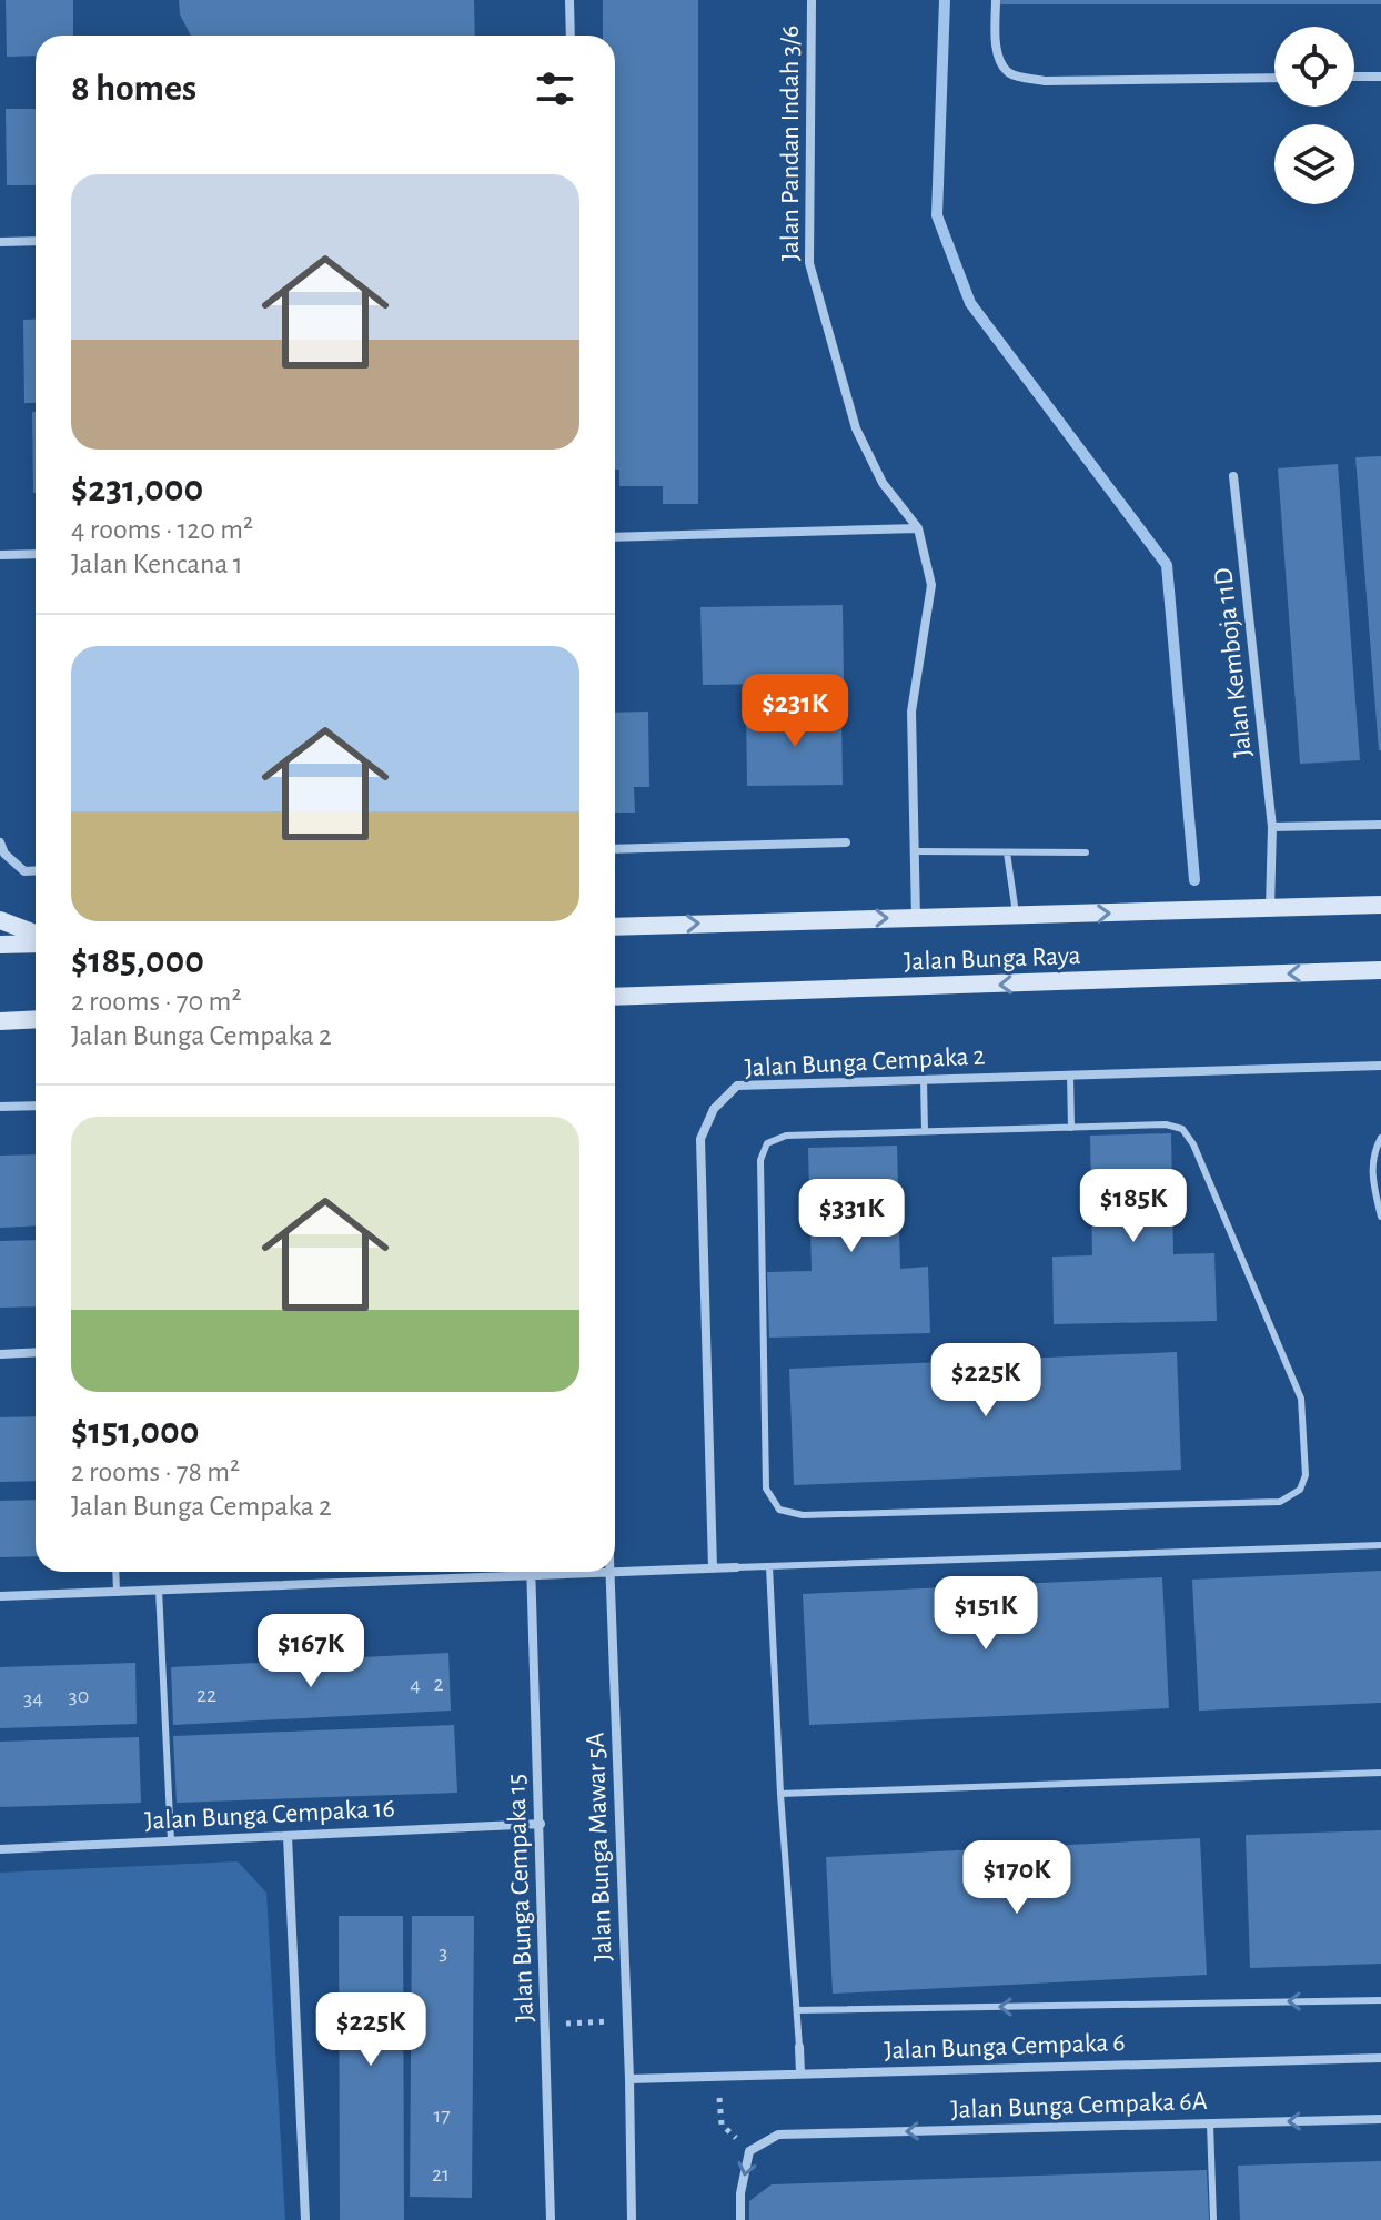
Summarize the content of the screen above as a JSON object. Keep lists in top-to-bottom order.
{
  "streets": {
    "street": [
      "Jalan Pandan Indah 3/6",
      "Jalan Kemboja 11D",
      "Jalan Bunga Raya",
      "Jalan Bunga Cempaka 2",
      "Jalan Bunga Cempaka 16",
      "Jalan Bunga Mawar 5A",
      "Jalan Bunga Cempaka 15",
      "Jalan Bunga Cempaka 6",
      "Jalan Bunga Cempaka 6A"
    ]
  },
  "crossings": [
    ["Jalan Kemboja 11D", "Jalan Bunga Raya"],
    ["Jalan Bunga Cempaka 16", "Jalan Bunga Cempaka 15"],
    ["Jalan Bunga Mawar 5A", "Jalan Bunga Cempaka 6"]
  ],
  "one_way": ["Jalan Bunga Cempaka 6A"],
  "house_numbers": [
    "2",
    "4",
    "22",
    "30",
    "34",
    "3",
    "17",
    "21"
  ],
  "page": {
    "heading": "8 homes",
    "list": [
      {
        "name": "$231,000",
        "note": "4 rooms · 120 m² · Jalan Kencana 1"
      },
      {
        "name": "$185,000",
        "note": "2 rooms · 70 m² · Jalan Bunga Cempaka 2"
      },
      {
        "name": "$151,000",
        "note": "2 rooms · 78 m² · Jalan Bunga Cempaka 2"
      }
    ],
    "price": [
      "$231K",
      "$185K",
      "$331K",
      "$225K",
      "$151K",
      "$167K",
      "$170K",
      "$225K"
    ]
  }
}
